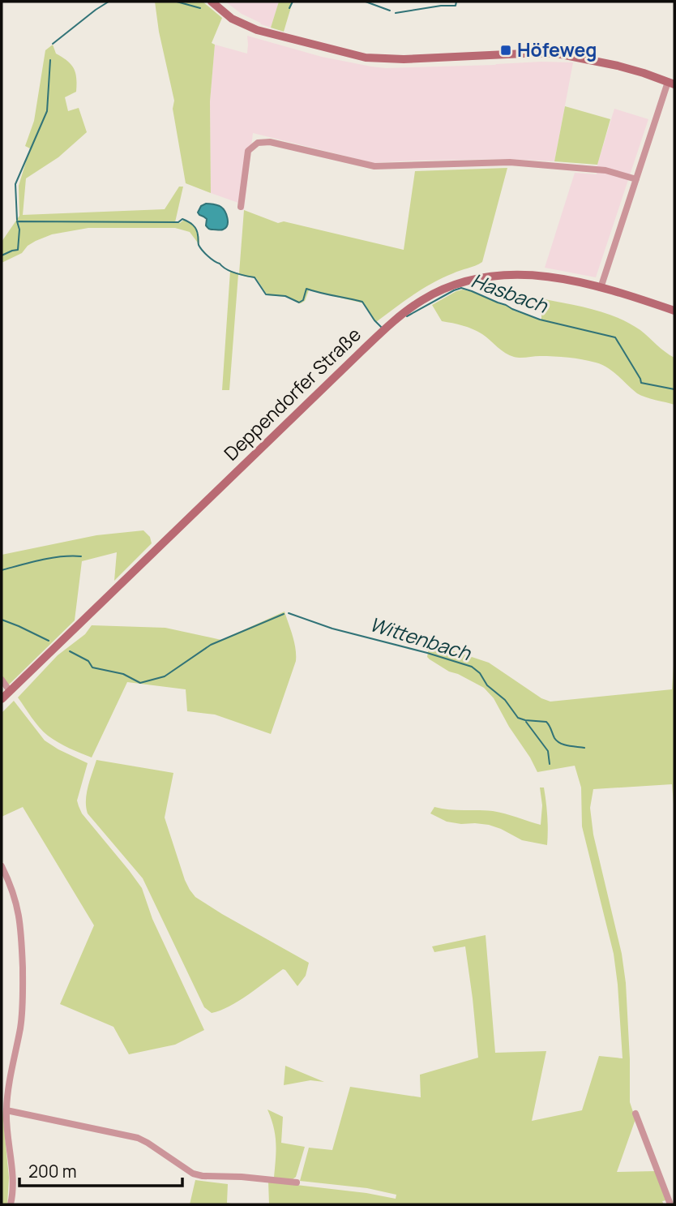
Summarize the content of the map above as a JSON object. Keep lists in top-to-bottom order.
{
  "streets": {
    "street": ["Deppendorfer Straße"]
  },
  "water": ["Hasbach", "Wittenbach"],
  "places": {
    "transit": ["Höfeweg"]
  },
  "scale_bar": "200 m"
}
